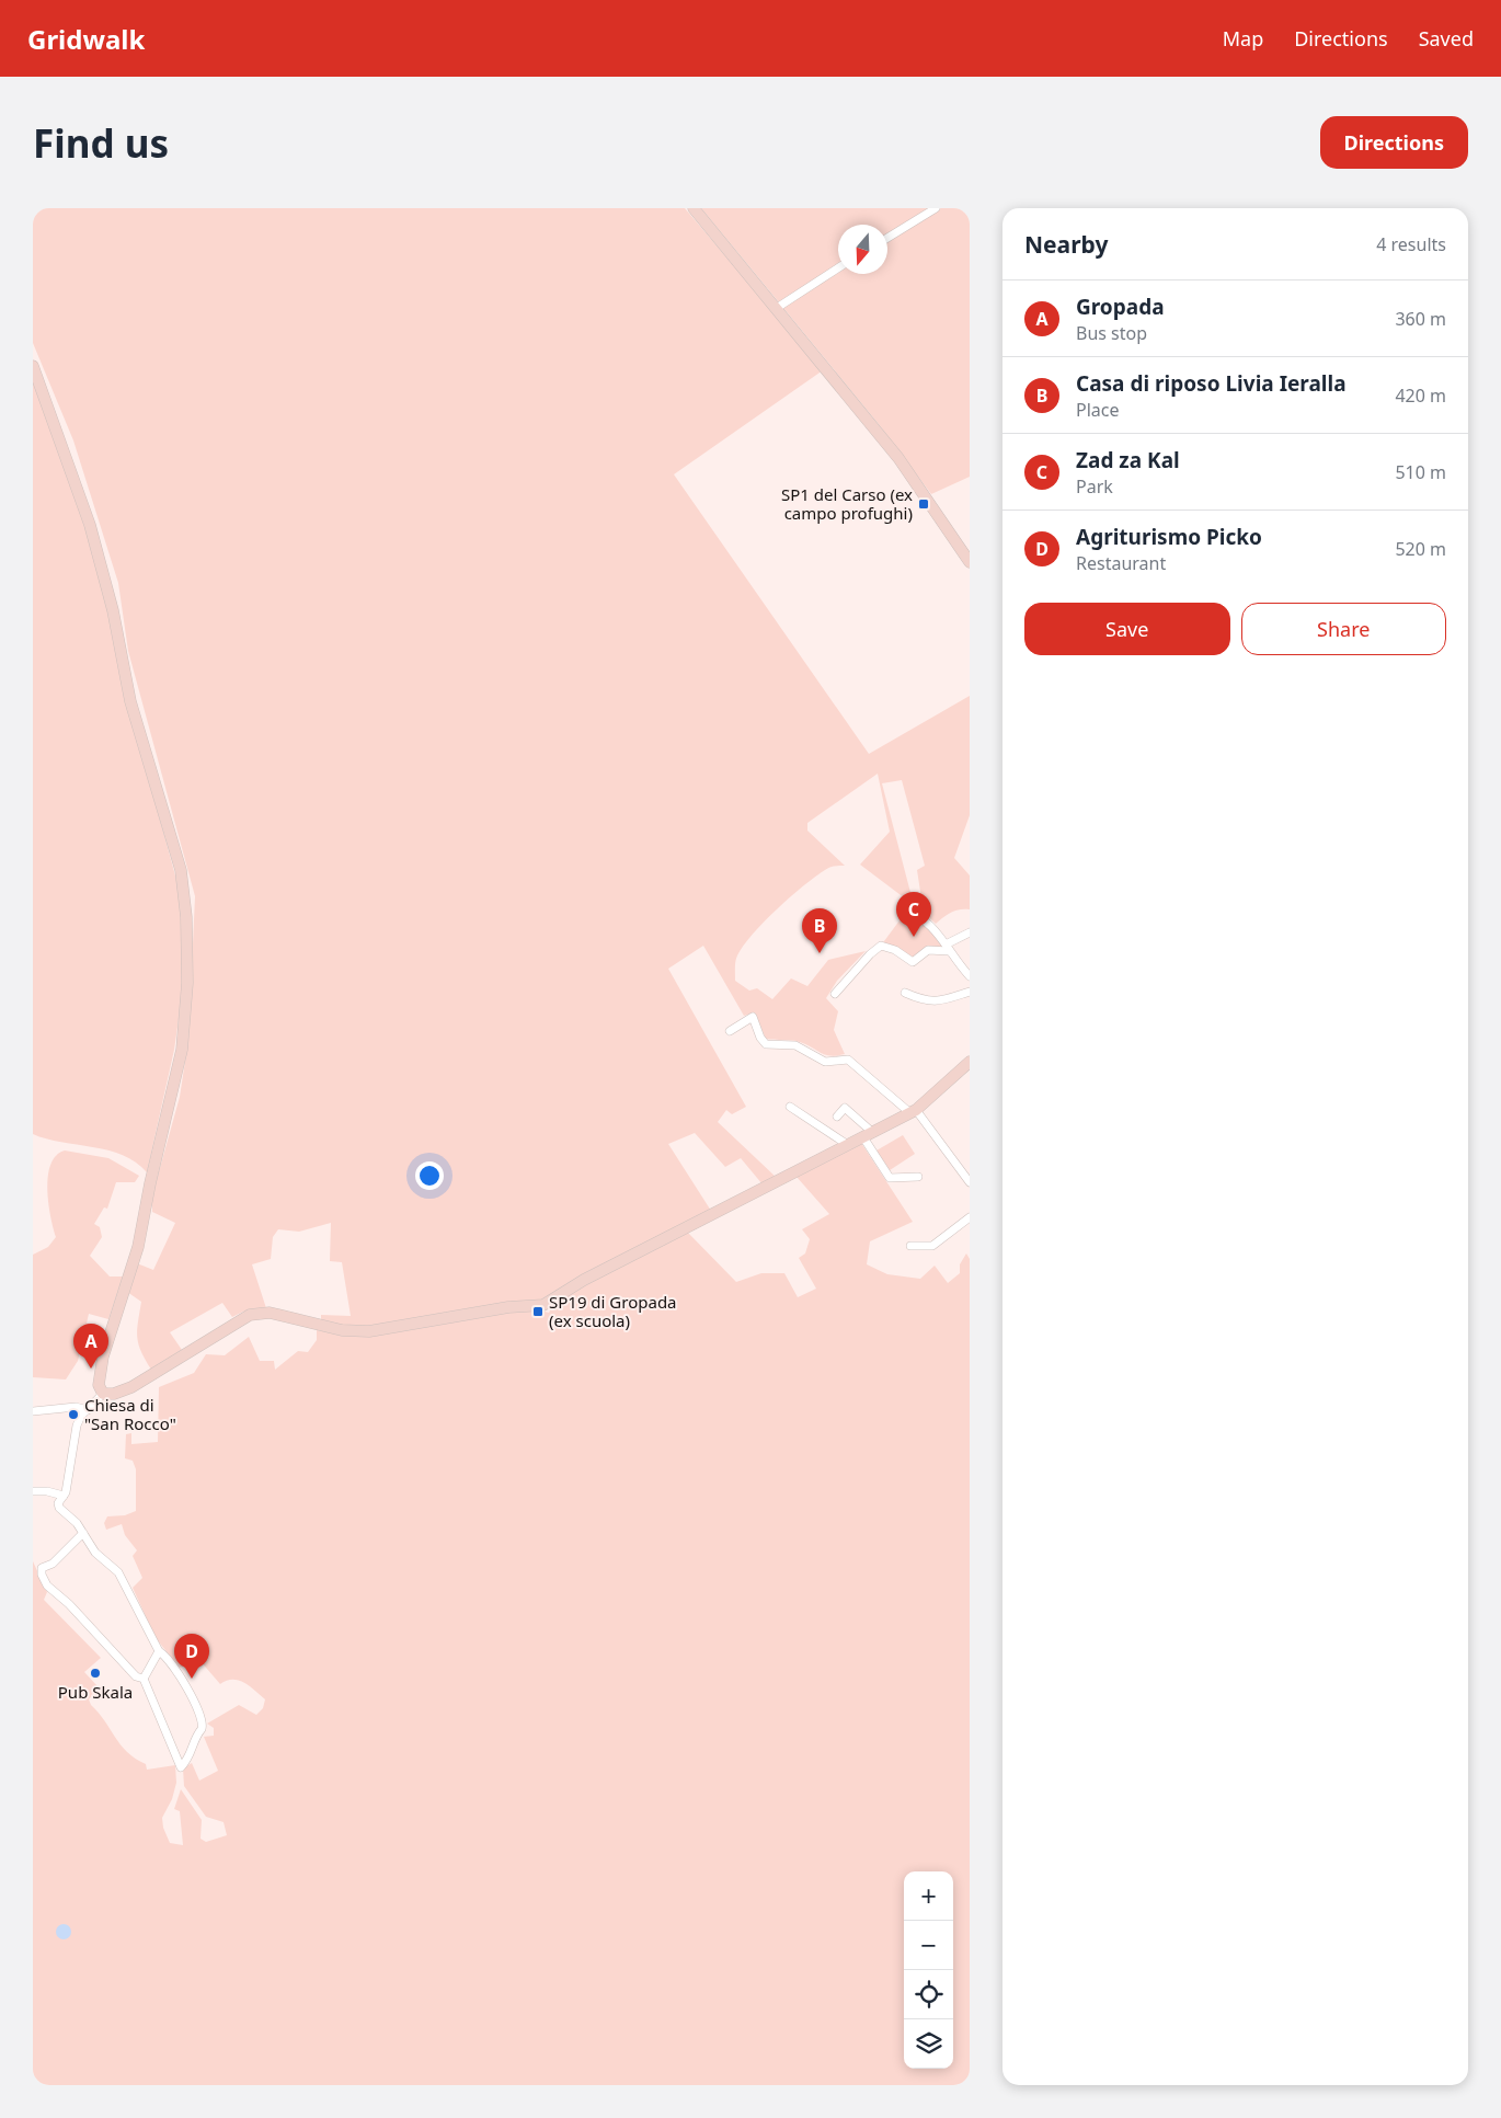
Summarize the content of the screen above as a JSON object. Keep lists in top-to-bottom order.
{
  "places": {
    "transit": ["SP1 del Carso (ex campo profughi)", "SP19 di Gropada (ex scuola)"],
    "other": ["Chiesa di \"San Rocco\"", "Pub Skala"]
  },
  "north": "bottom",
  "page": {
    "header": "Gridwalk",
    "nav": ["Map", "Directions", "Saved"],
    "buttons": [
      "Directions",
      ["Save", "Share"]
    ],
    "title": "Find us",
    "heading": ["Nearby", "4 results"],
    "list": [
      {
        "mark": "A",
        "name": "Gropada",
        "note": "Bus stop",
        "value": "360 m"
      },
      {
        "mark": "B",
        "name": "Casa di riposo Livia Ieralla",
        "note": "Place",
        "value": "420 m"
      },
      {
        "mark": "C",
        "name": "Zad za Kal",
        "note": "Park",
        "value": "510 m"
      },
      {
        "mark": "D",
        "name": "Agriturismo Picko",
        "note": "Restaurant",
        "value": "520 m"
      }
    ],
    "pins": [
      "C",
      "B",
      "A",
      "D"
    ],
    "map_buttons": ["+", "−"]
  }
}
